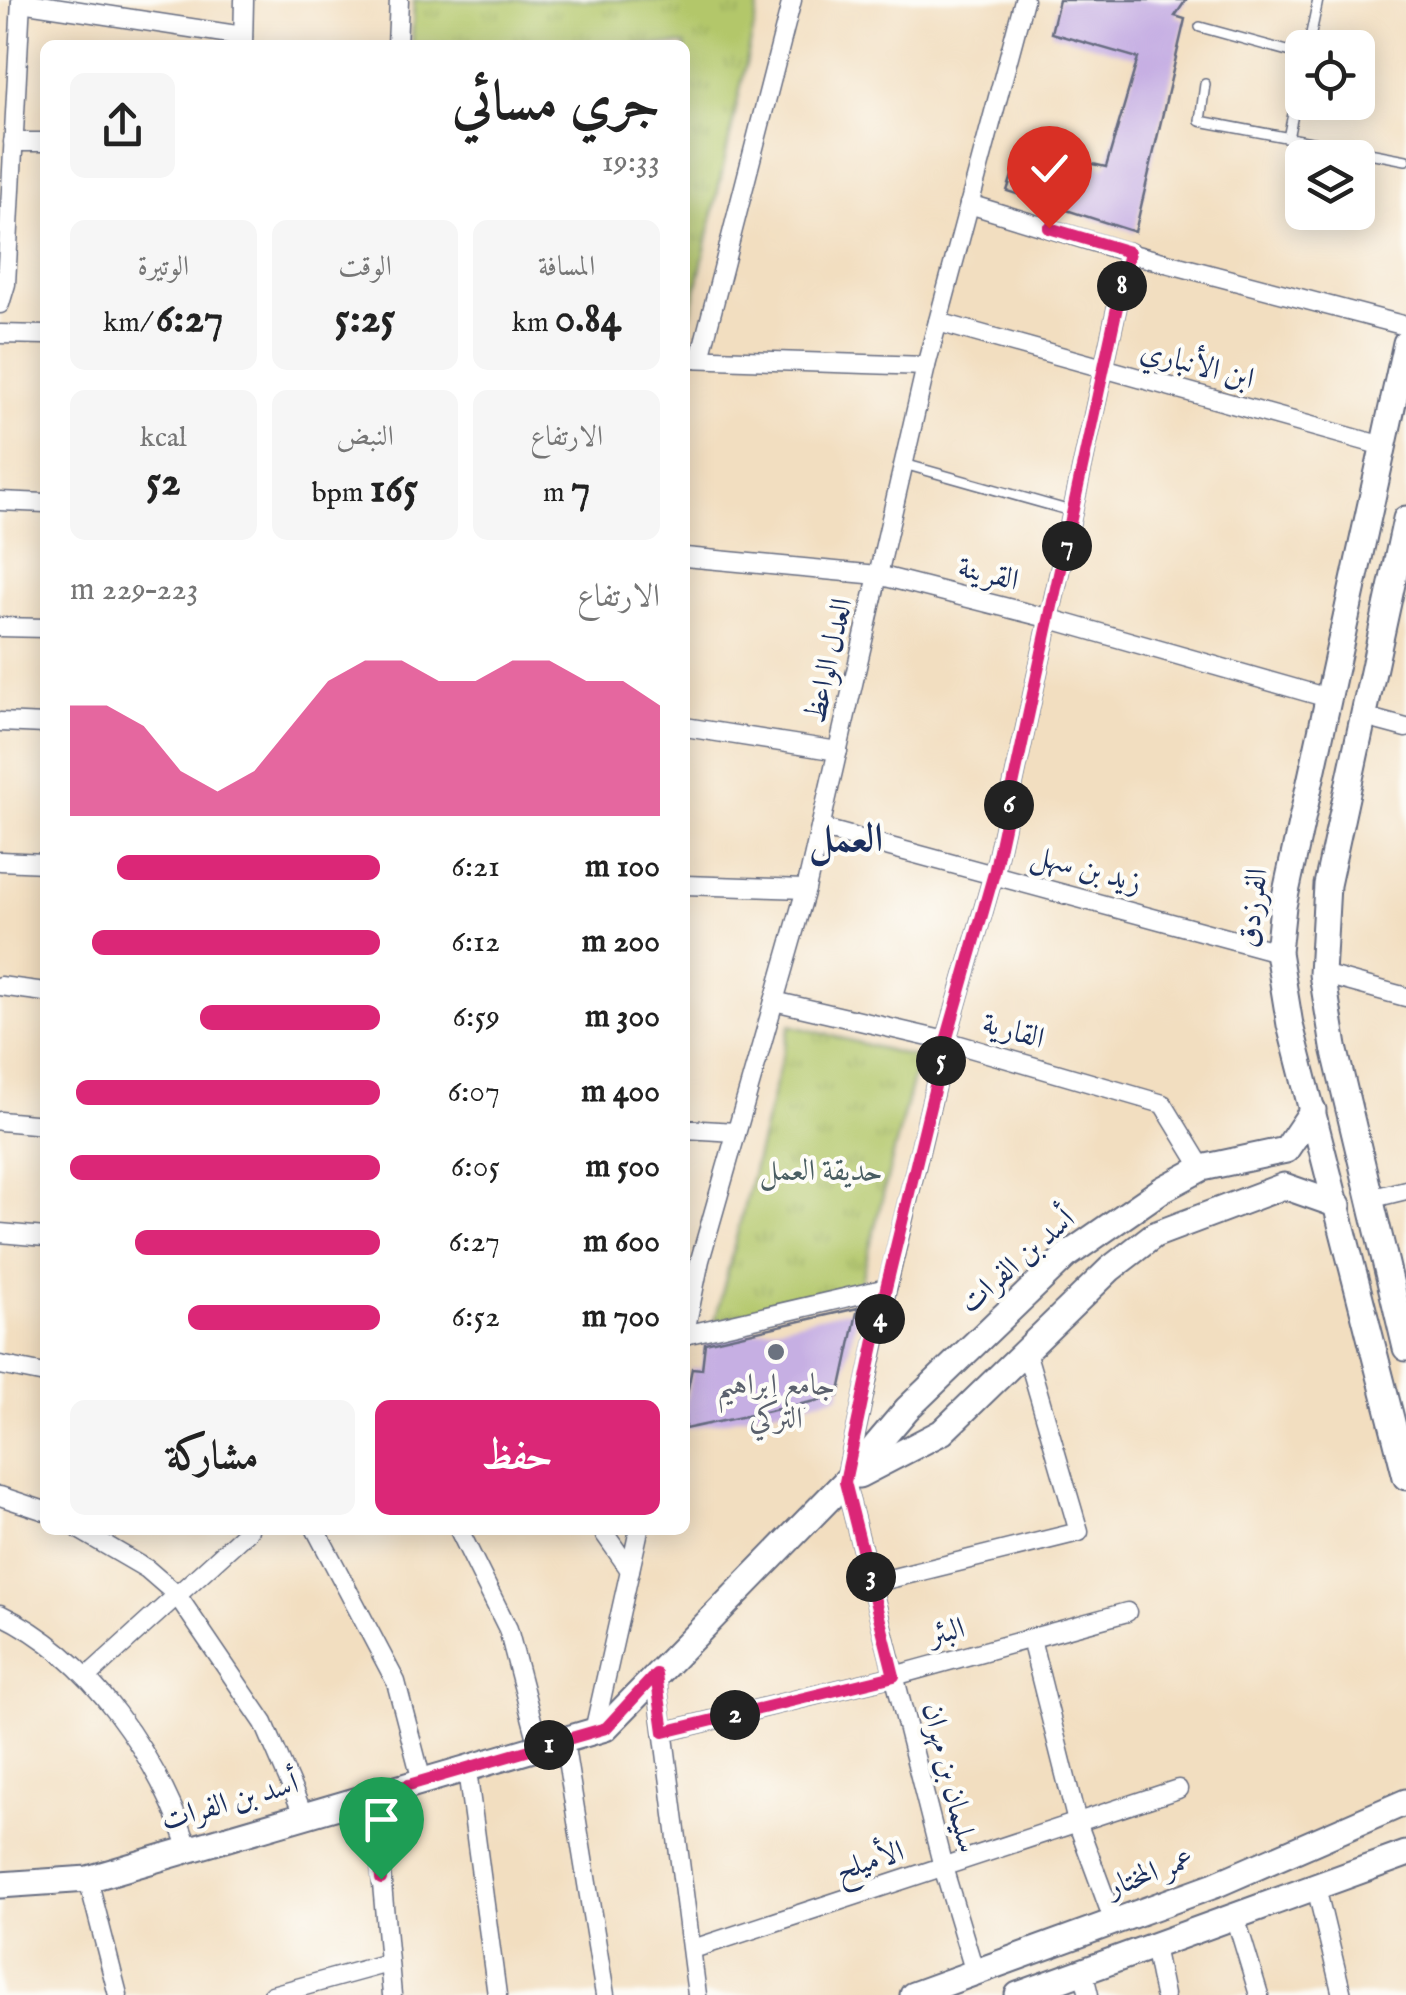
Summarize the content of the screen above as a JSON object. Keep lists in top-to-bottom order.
{
  "streets": {
    "street": [
      "ابن الأنباري",
      "القرينة",
      "العدل الواعظ",
      "زيد بن سهل",
      "الفرزدق",
      "القارية",
      "أسد بن الفرات",
      "البئر",
      "سليمان بن مهران",
      "الأميلح",
      "عمر المختار"
    ]
  },
  "crossings": [
    ["ابن الأنباري", "العدل الواعظ"],
    ["ابن الأنباري", "الفرزدق"],
    ["ابن الأنباري", "سليمان بن مهران"],
    ["القرينة", "العدل الواعظ"],
    ["القرينة", "الفرزدق"],
    ["القرينة", "سليمان بن مهران"],
    ["العدل الواعظ", "زيد بن سهل"],
    ["العدل الواعظ", "القارية"],
    ["زيد بن سهل", "الفرزدق"],
    ["زيد بن سهل", "سليمان بن مهران"],
    ["الفرزدق", "أسد بن الفرات"],
    ["القارية", "أسد بن الفرات"],
    ["القارية", "سليمان بن مهران"],
    ["أسد بن الفرات", "سليمان بن مهران"],
    ["البئر", "سليمان بن مهران"],
    ["سليمان بن مهران", "الأميلح"],
    ["سليمان بن مهران", "عمر المختار"]
  ],
  "districts": ["العمل"],
  "parks": ["حديقة العمل"],
  "places": ["جامع إبراهيم التركي"],
  "page": {
    "heading": ["جري مسائي", "19:33"],
    "stats": [
      ["المسافة", "0.84 km"],
      ["الوقت", "5:25"],
      ["الوتيرة", "6:27 /km"],
      ["الارتفاع", "7 m"],
      ["النبض", "165 bpm"],
      ["kcal", "52"]
    ],
    "pins": [
      "8",
      "7",
      "6",
      "5",
      "4",
      "3",
      "2",
      "1"
    ],
    "chart": ["الارتفاع", "223–229 m"],
    "list": [
      {
        "name": "100 m",
        "note": "6:21"
      },
      {
        "name": "200 m",
        "note": "6:12"
      },
      {
        "name": "300 m",
        "note": "6:59"
      },
      {
        "name": "400 m",
        "note": "6:07"
      },
      {
        "name": "500 m",
        "note": "6:05"
      },
      {
        "name": "600 m",
        "note": "6:27"
      },
      {
        "name": "700 m",
        "note": "6:52"
      }
    ],
    "buttons": ["حفظ", "مشاركة"]
  }
}
